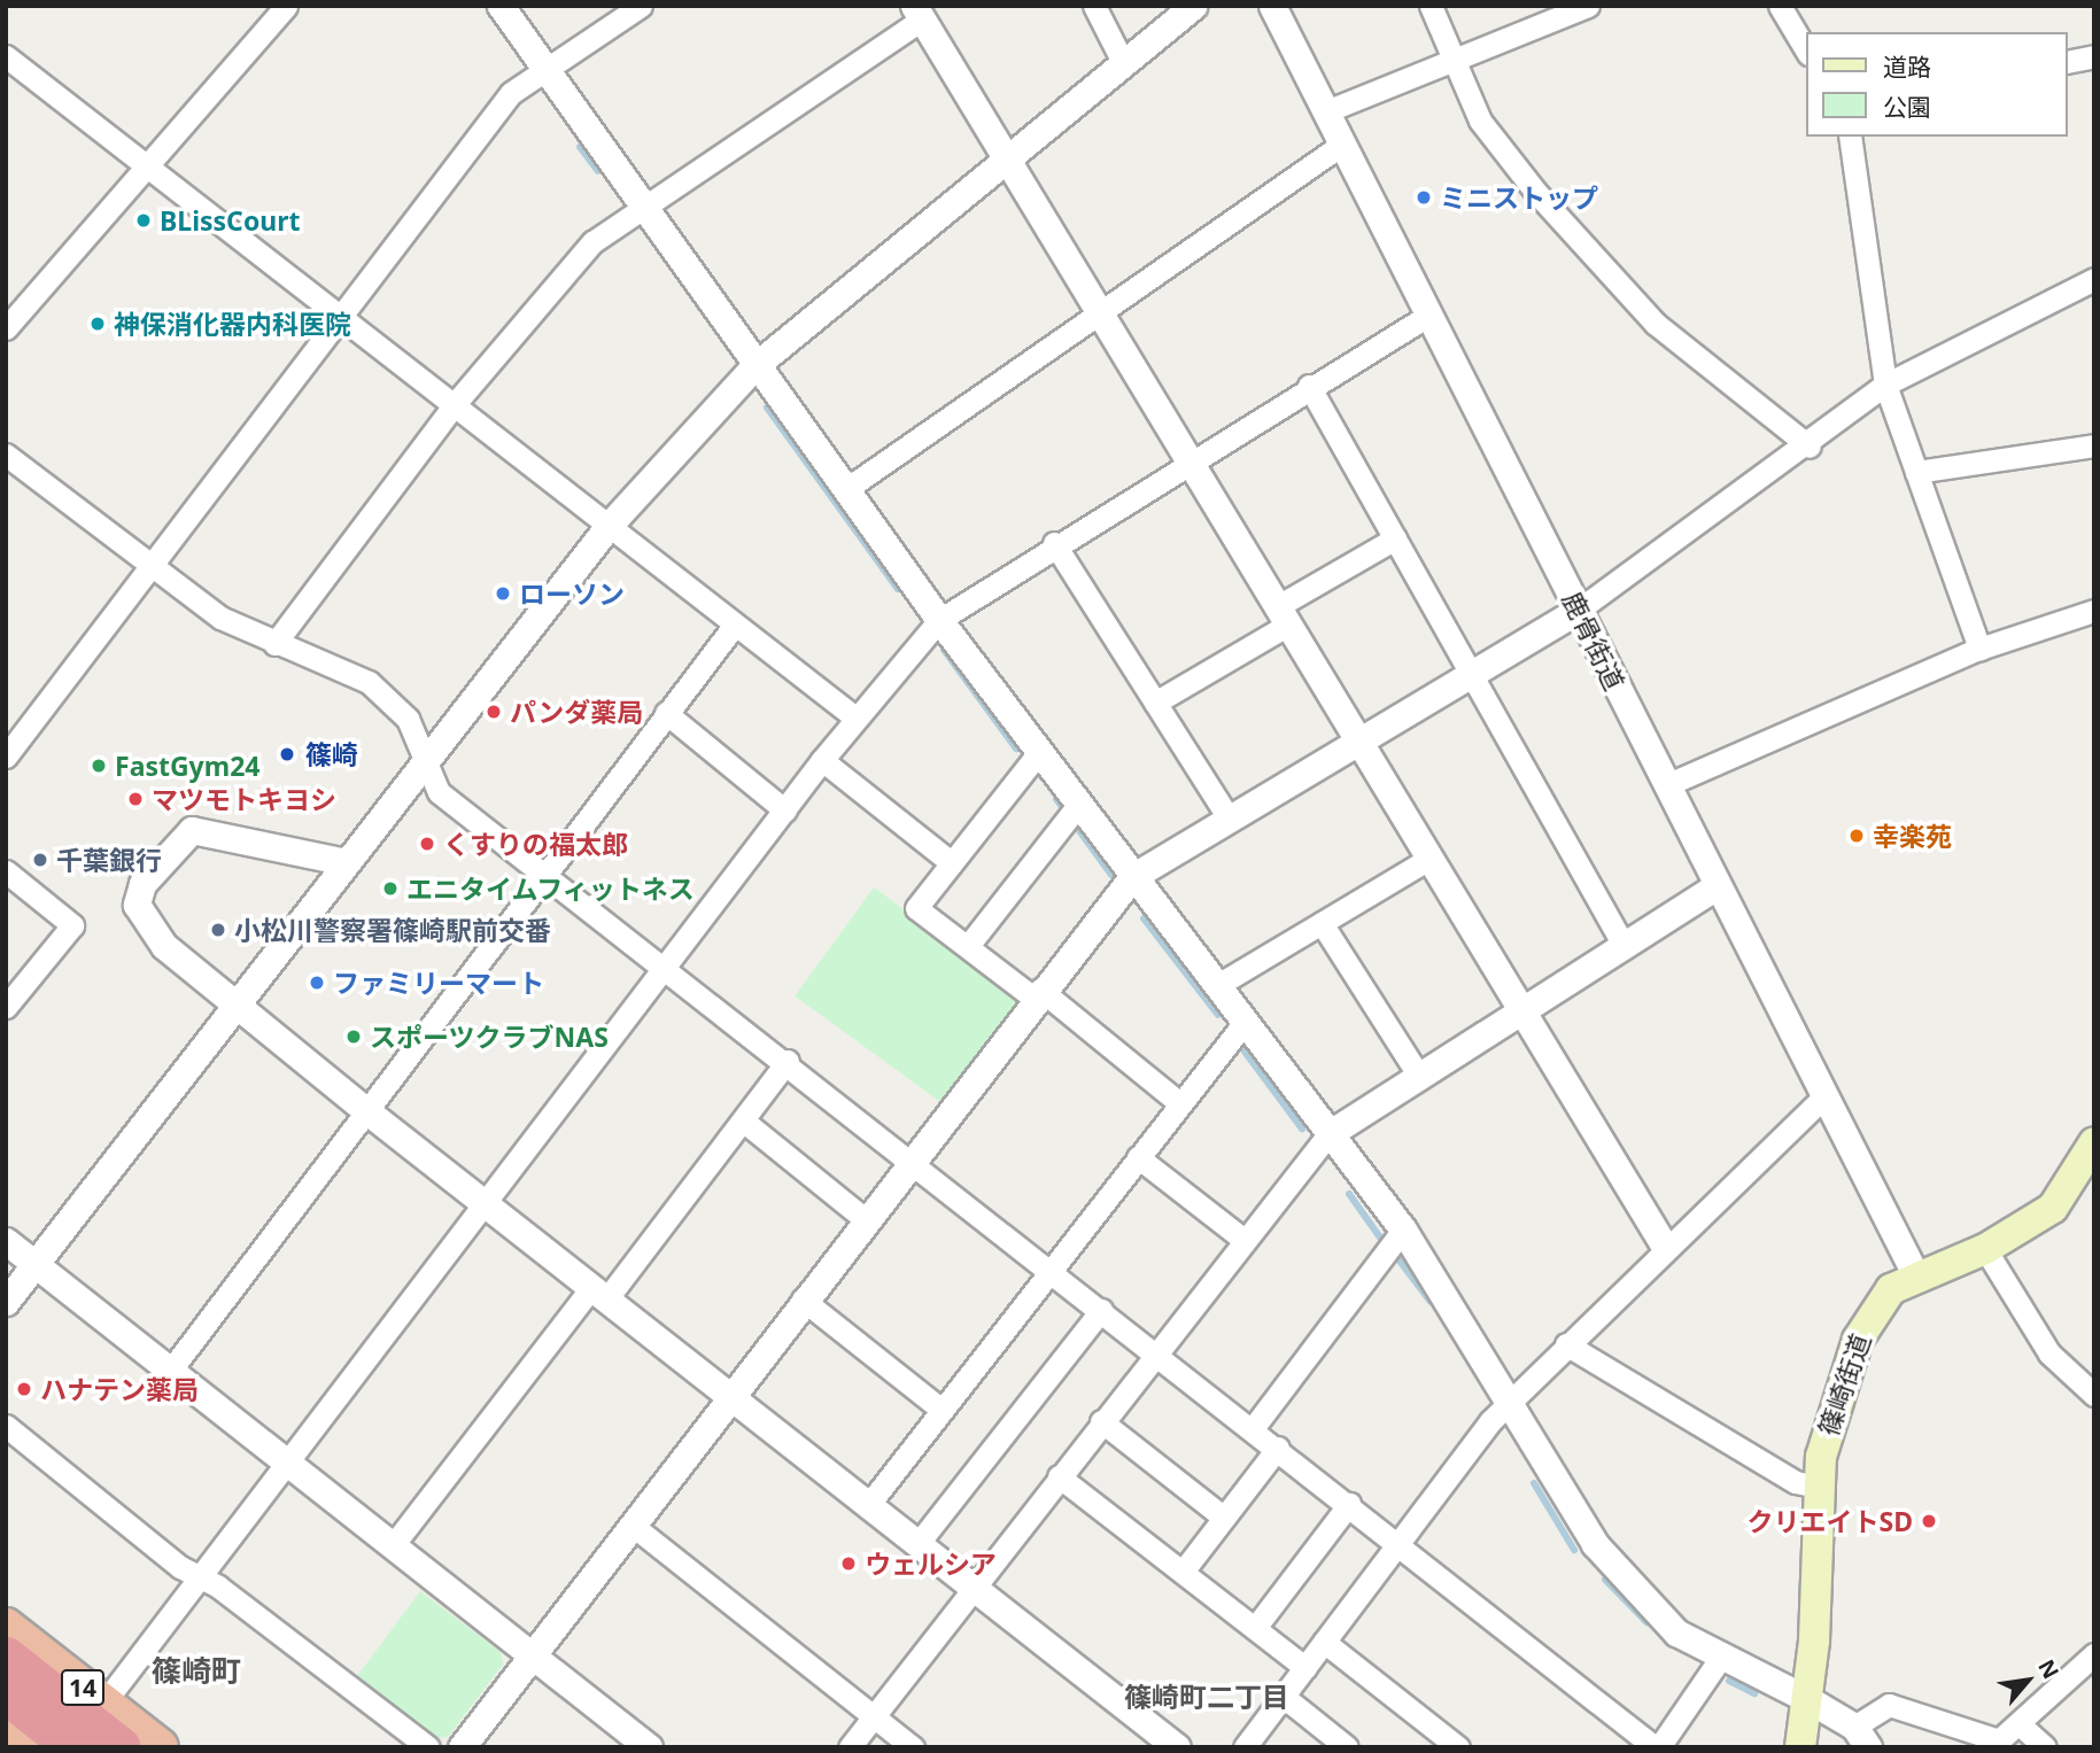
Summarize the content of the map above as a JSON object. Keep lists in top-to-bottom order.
{
  "streets": {
    "highway": ["14"],
    "main road": ["篠崎街道"],
    "street": ["鹿骨街道"]
  },
  "crossings": [
    ["鹿骨街道", "篠崎街道"]
  ],
  "districts": ["篠崎町", "篠崎町二丁目"],
  "places": [
    "ミニストップ",
    "BLissCourt",
    "神保消化器内科医院",
    "ローソン",
    "パンダ薬局",
    "篠崎",
    "FastGym24",
    "マツモトキヨシ",
    "幸楽苑",
    "くすりの福太郎",
    "千葉銀行",
    "エニタイムフィットネス",
    "小松川警察署篠崎駅前交番",
    "ファミリーマート",
    "スポーツクラブNAS",
    "ハナテン薬局",
    "クリエイトSD",
    "ウェルシア"
  ],
  "legend": ["道路", "公園"],
  "north": "top right"
}
